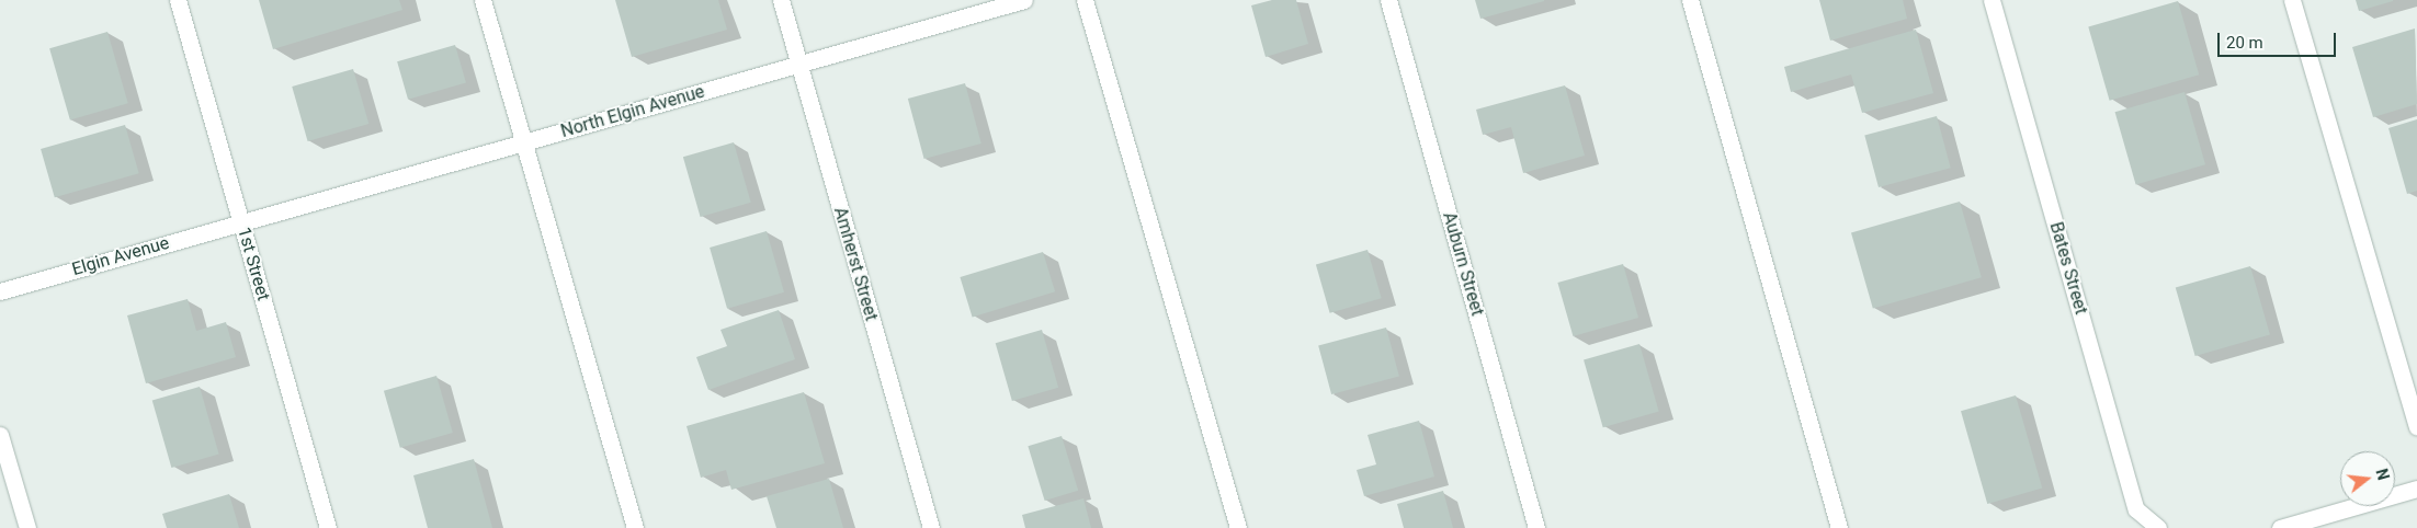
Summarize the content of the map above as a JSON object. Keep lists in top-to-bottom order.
{
  "streets": {
    "street": [
      "North Elgin Avenue",
      "Elgin Avenue",
      "1st Street",
      "Amherst Street",
      "Auburn Street",
      "Bates Street"
    ]
  },
  "crossings": [
    ["North Elgin Avenue", "Elgin Avenue"],
    ["North Elgin Avenue", "1st Street"],
    ["North Elgin Avenue", "Amherst Street"],
    ["Elgin Avenue", "1st Street"]
  ],
  "scale_bar": "20 m",
  "north": "right"
}
